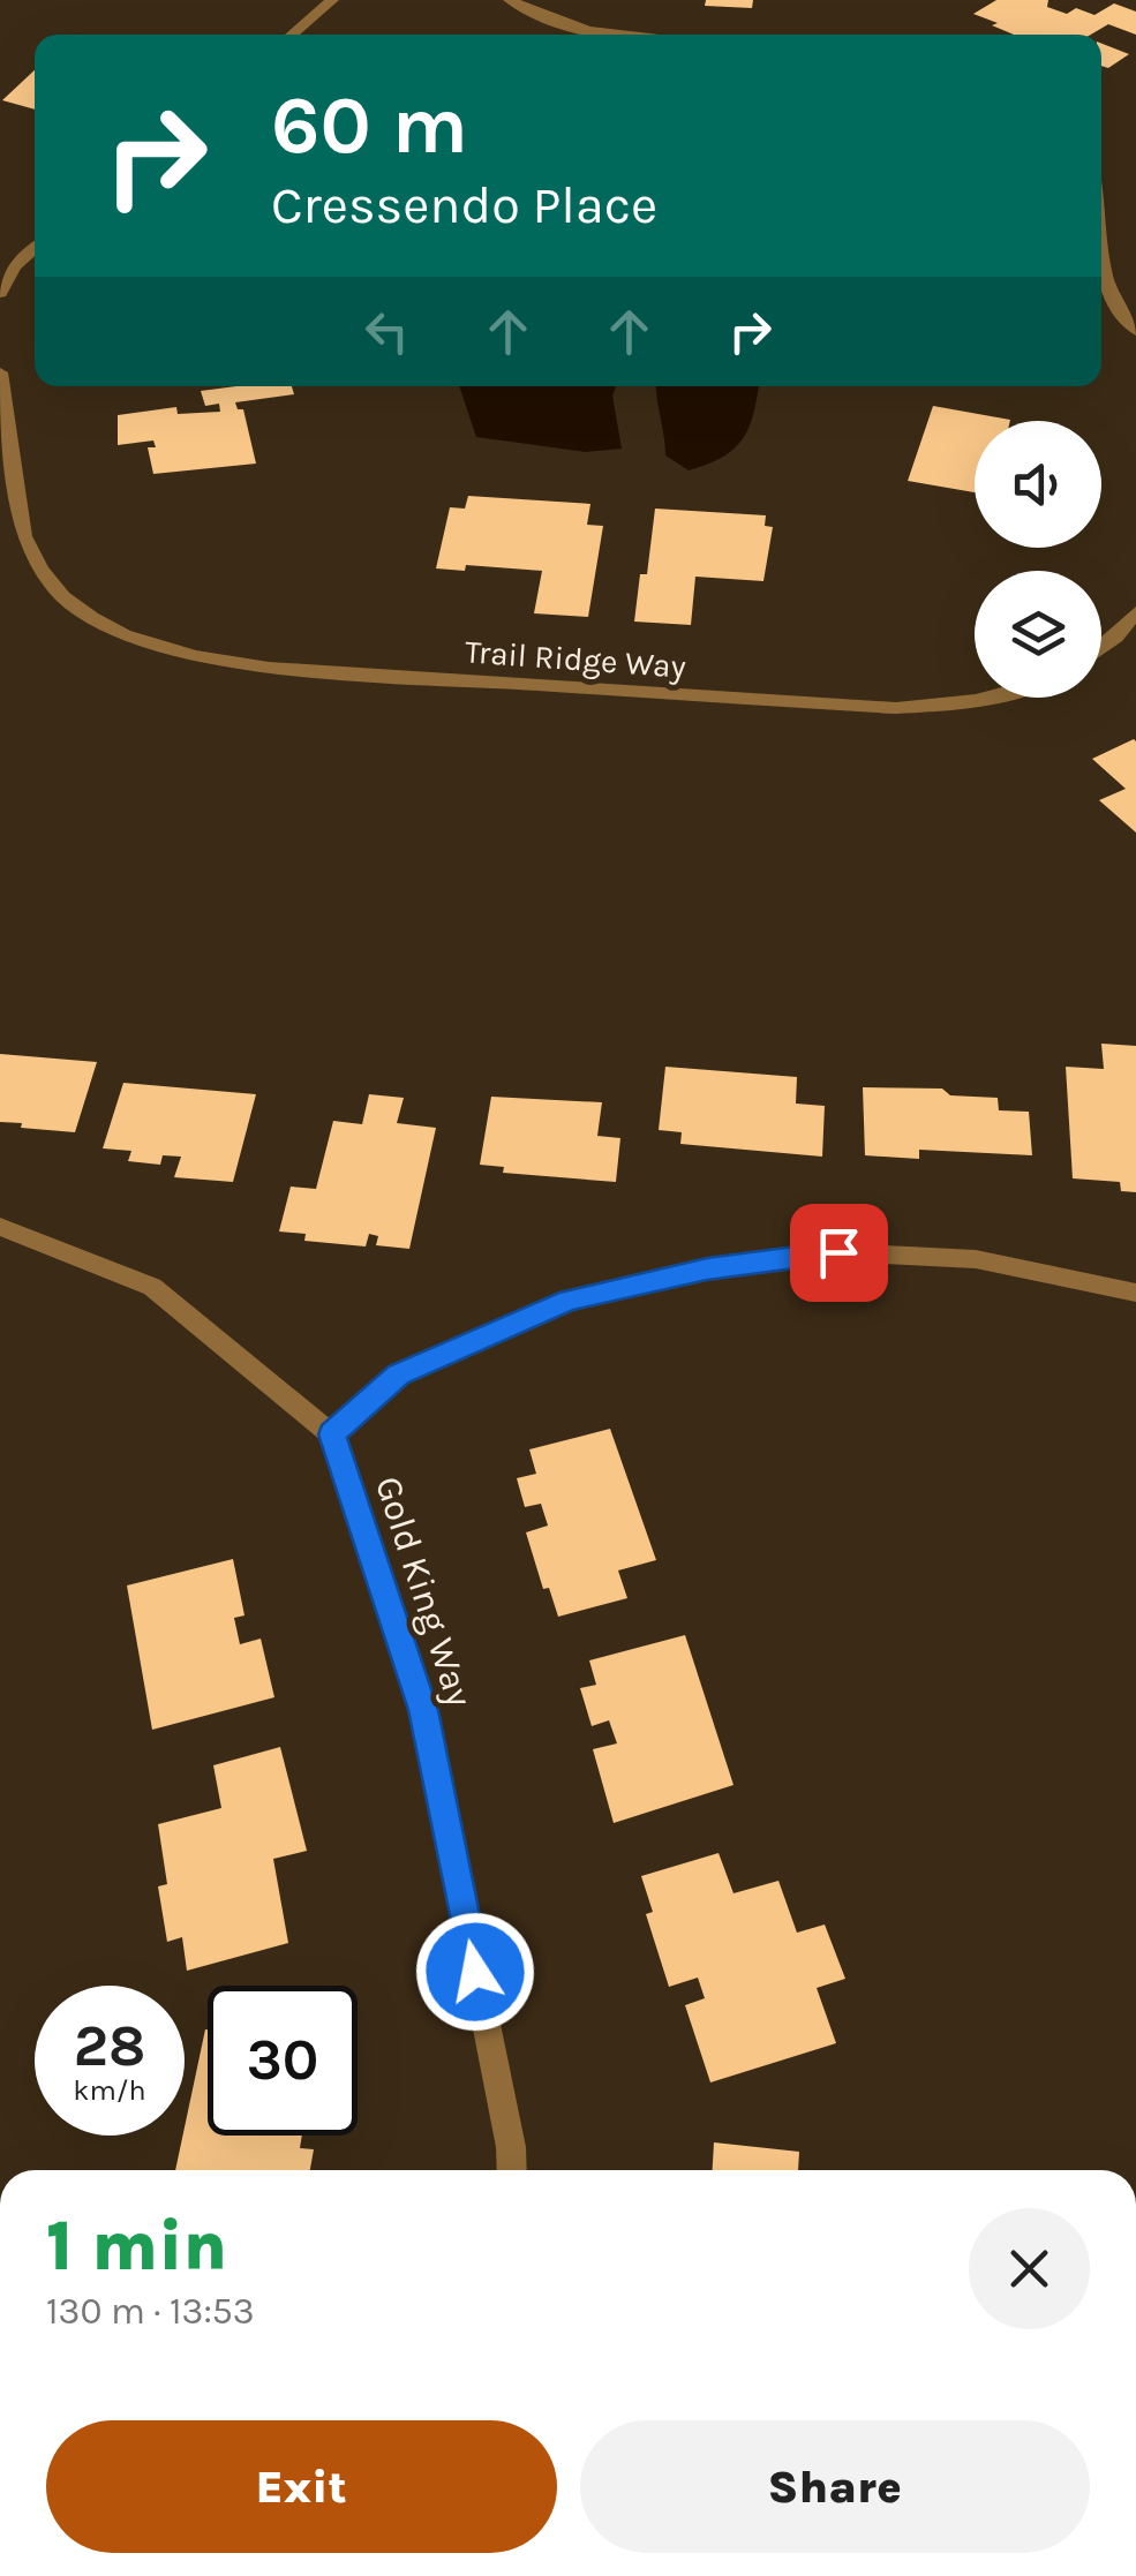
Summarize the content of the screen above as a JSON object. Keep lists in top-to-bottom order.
{
  "streets": {
    "street": ["Trail Ridge Way", "Gold King Way"]
  },
  "page": {
    "turn": ["60 m", "Cressendo Place"],
    "speed": "28 km/h",
    "limit": "30",
    "heading": ["1 min", "130 m · 13:53"],
    "buttons": ["Exit", "Share"]
  }
}
